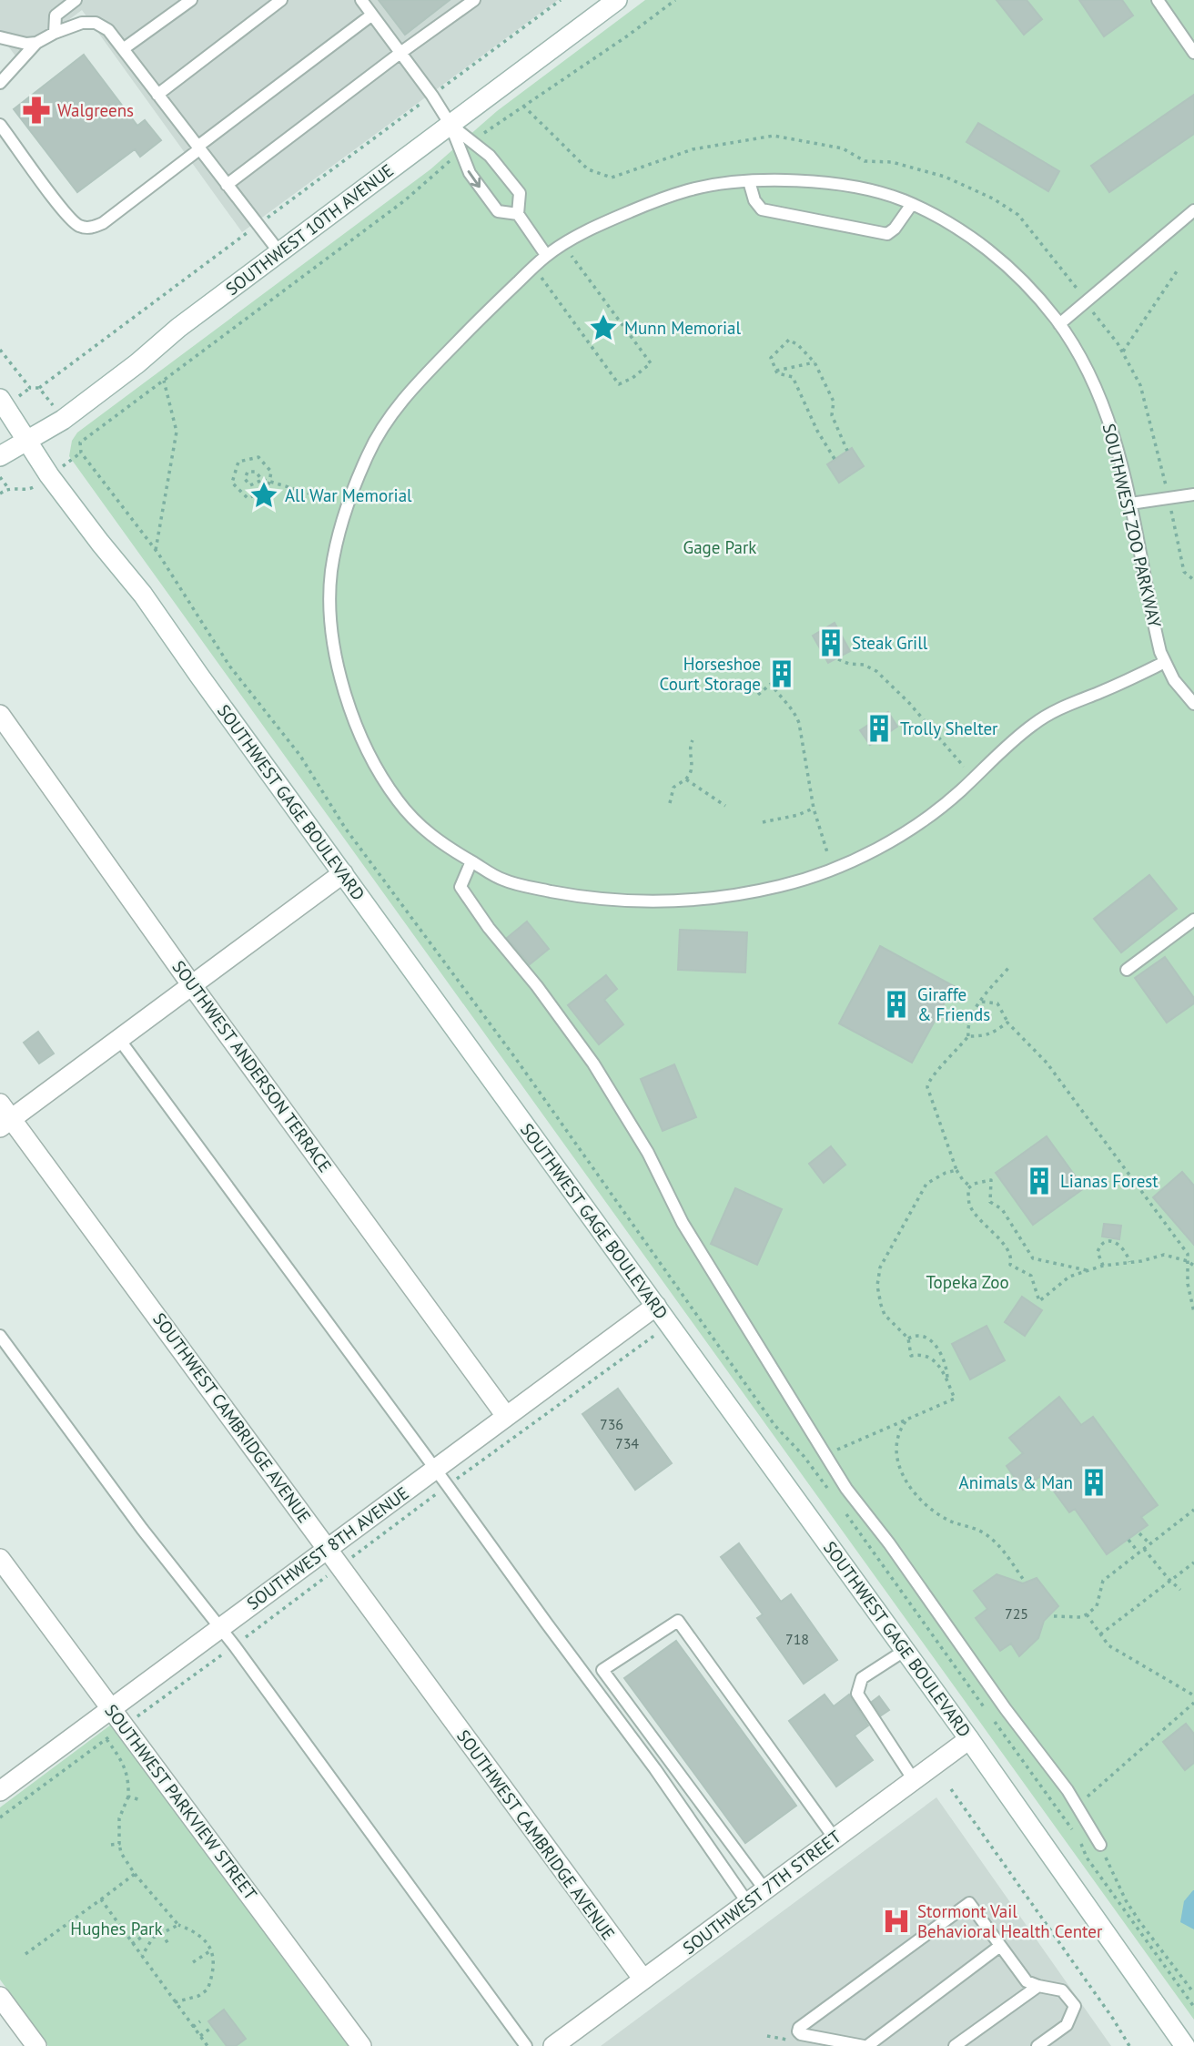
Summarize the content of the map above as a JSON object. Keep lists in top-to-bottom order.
{
  "streets": {
    "street": [
      "SOUTHWEST 10TH AVENUE",
      "SOUTHWEST GAGE BOULEVARD",
      "SOUTHWEST ANDERSON TERRACE",
      "SOUTHWEST CAMBRIDGE AVENUE",
      "SOUTHWEST 8TH AVENUE",
      "SOUTHWEST PARKVIEW STREET",
      "SOUTHWEST 7TH STREET"
    ],
    "lane": ["SOUTHWEST ZOO PARKWAY"]
  },
  "crossings": [
    ["SOUTHWEST 10TH AVENUE", "SOUTHWEST GAGE BOULEVARD"],
    ["SOUTHWEST GAGE BOULEVARD", "SOUTHWEST 8TH AVENUE"],
    ["SOUTHWEST GAGE BOULEVARD", "SOUTHWEST 7TH STREET"],
    ["SOUTHWEST ANDERSON TERRACE", "SOUTHWEST 8TH AVENUE"],
    ["SOUTHWEST CAMBRIDGE AVENUE", "SOUTHWEST 8TH AVENUE"],
    ["SOUTHWEST CAMBRIDGE AVENUE", "SOUTHWEST 7TH STREET"],
    ["SOUTHWEST 8TH AVENUE", "SOUTHWEST PARKVIEW STREET"]
  ],
  "parks": ["Gage Park", "Topeka Zoo", "Hughes Park"],
  "places": {
    "pharmacy": ["Walgreens"],
    "place": ["Munn Memorial", "All War Memorial"],
    "building": [
      "Steak Grill",
      "Horseshoe Court Storage",
      "Trolly Shelter",
      "Giraffe & Friends",
      "Lianas Forest",
      "Animals & Man"
    ],
    "hospital": ["Stormont Vail Behavioral Health Center"]
  },
  "house_numbers": [
    "736",
    "734",
    "725",
    "718"
  ]
}
